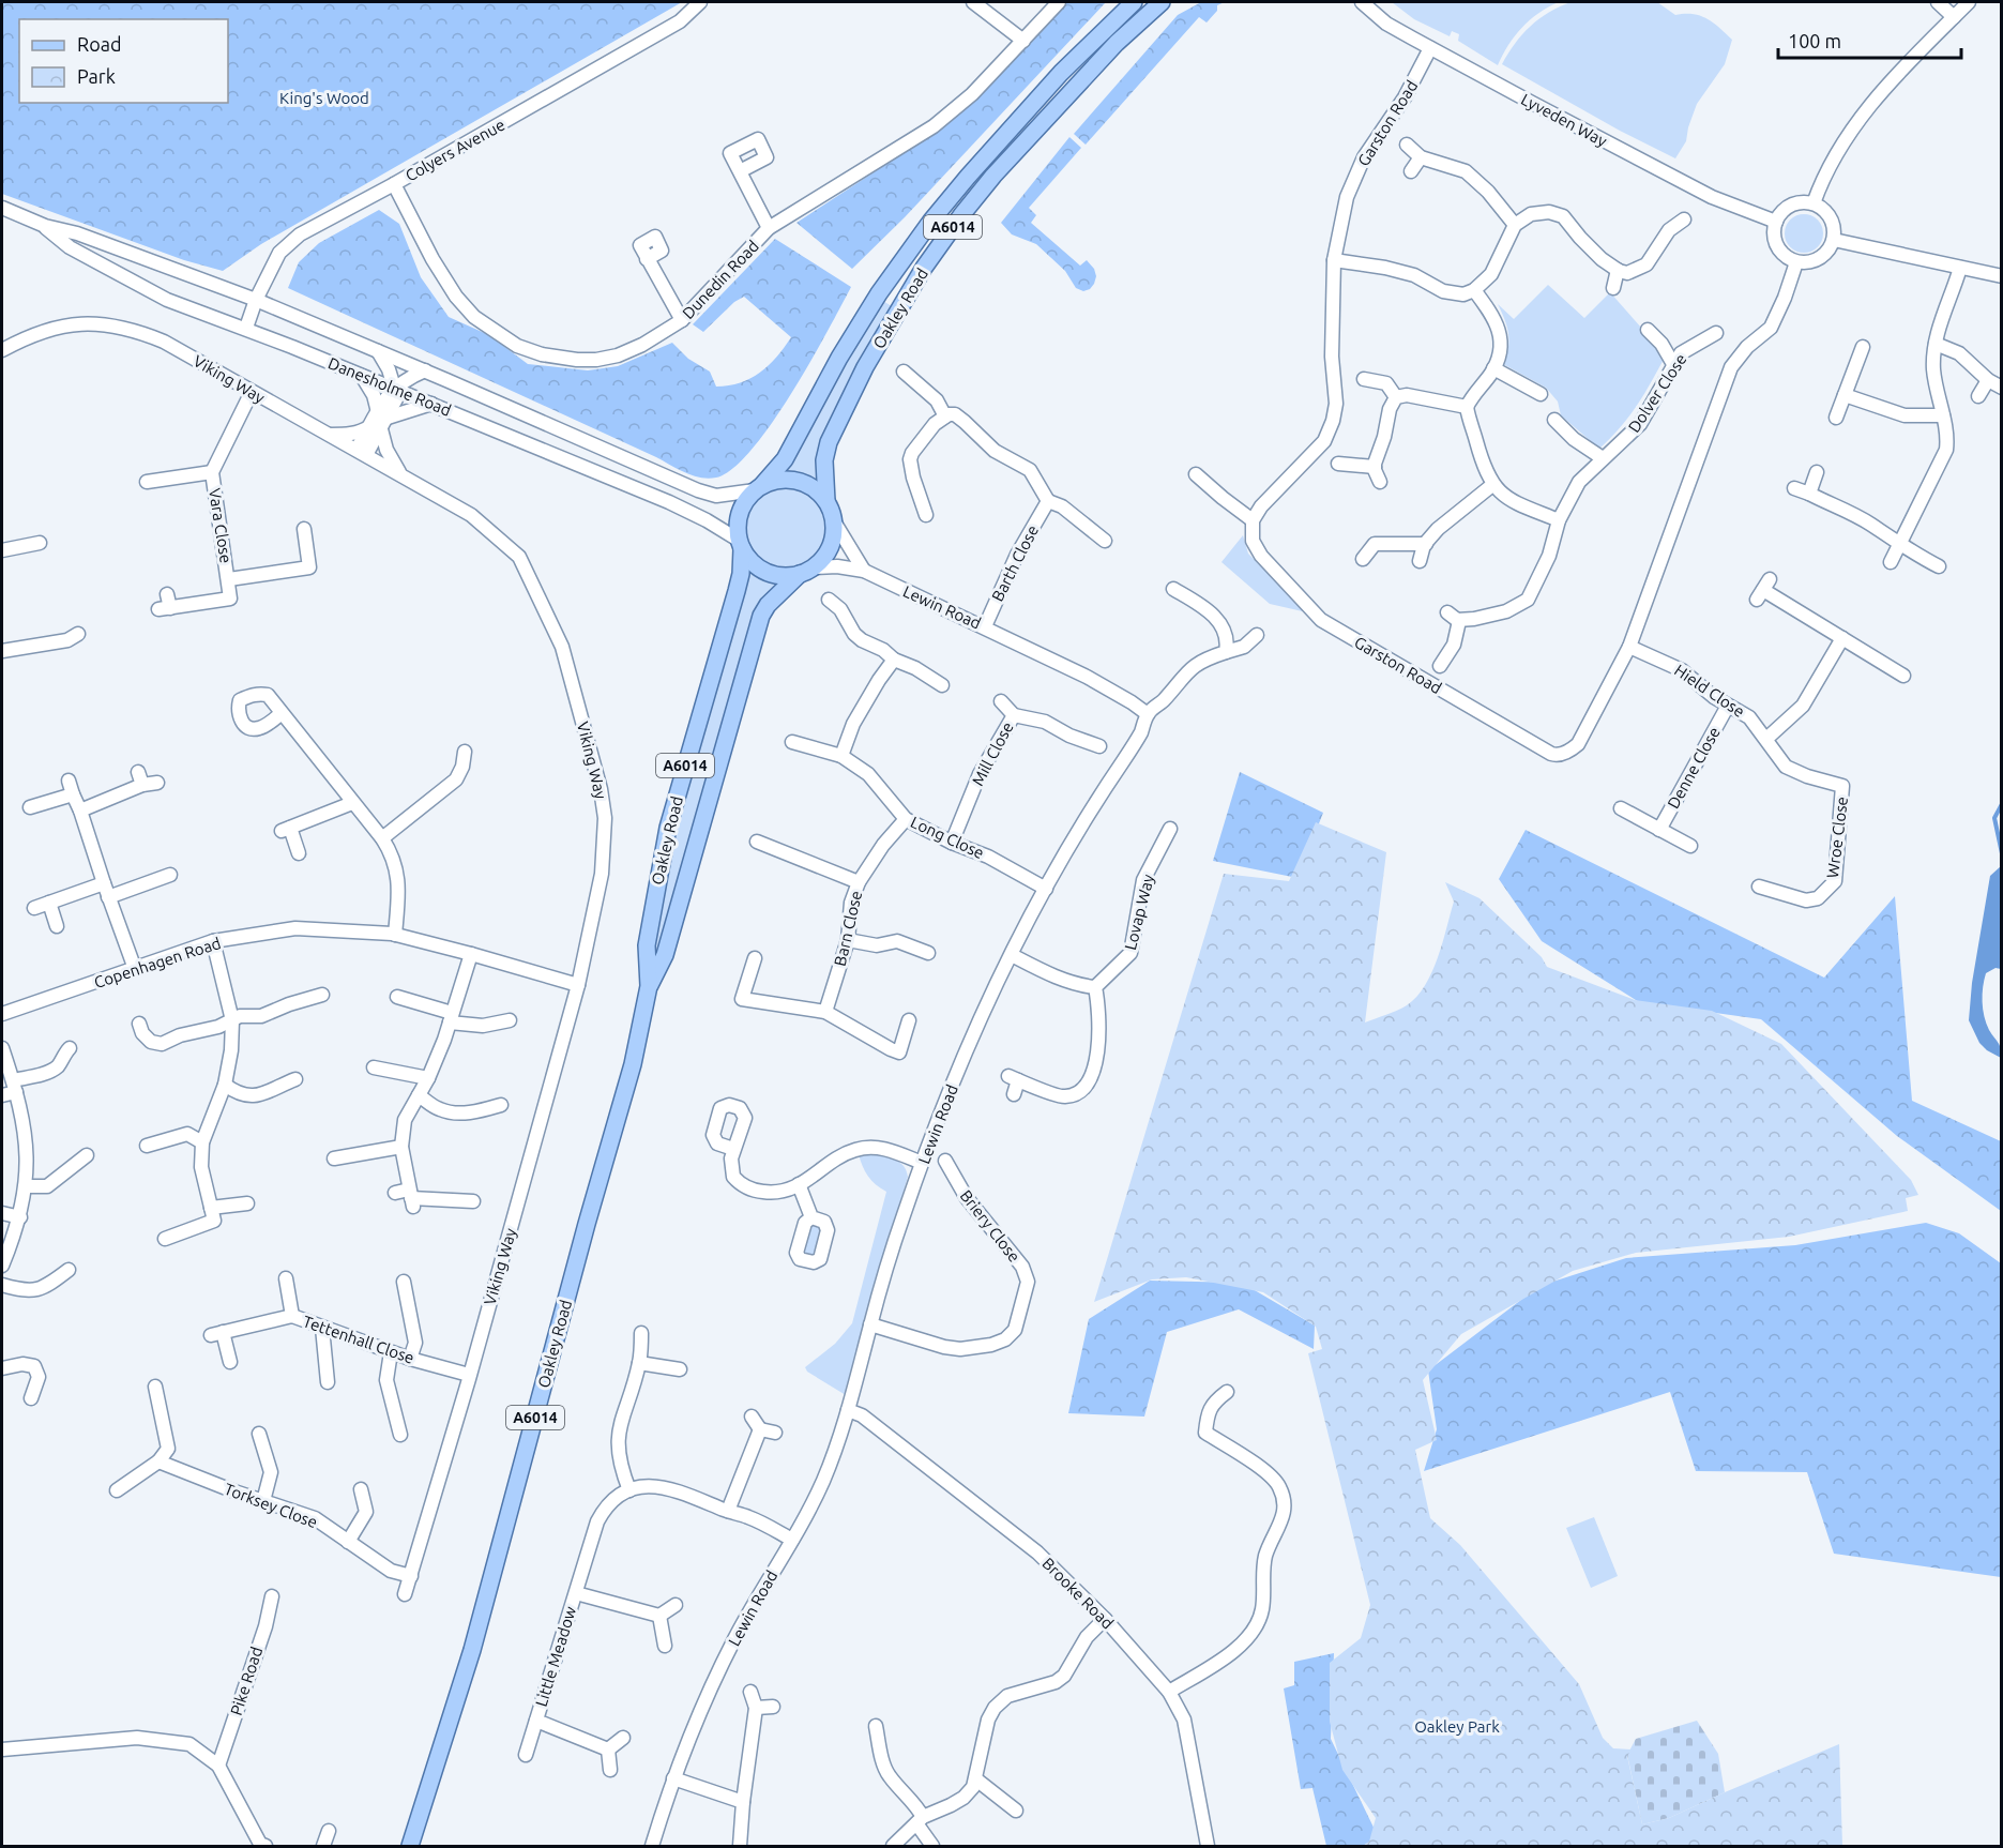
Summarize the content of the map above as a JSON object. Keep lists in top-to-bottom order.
{
  "streets": {
    "main road": ["A6014", "Oakley Road"],
    "street": [
      "Lyveden Way",
      "Garston Road",
      "Colyers Avenue",
      "Dunedin Road",
      "Viking Way",
      "Danesholme Road",
      "Dolver Close",
      "Vara Close",
      "Barth Close",
      "Lewin Road",
      "Hield Close",
      "Mill Close",
      "Denne Close",
      "Long Close",
      "Wroe Close",
      "Lovap Way",
      "Barn Close",
      "Copenhagen Road",
      "Briery Close",
      "Tettenhall Close",
      "Torksey Close",
      "Brooke Road",
      "Little Meadow",
      "Pike Road"
    ]
  },
  "crossings": [
    ["Lyveden Way", "Garston Road"],
    ["Garston Road", "Hield Close"],
    ["Colyers Avenue", "Dunedin Road"],
    ["Colyers Avenue", "Danesholme Road"],
    ["Oakley Road", "Danesholme Road"],
    ["Oakley Road", "Lewin Road"],
    ["Viking Way", "Vara Close"],
    ["Viking Way", "Copenhagen Road"],
    ["Viking Way", "Tettenhall Close"],
    ["Viking Way", "Torksey Close"],
    ["Danesholme Road", "Lewin Road"],
    ["Barth Close", "Lewin Road"],
    ["Lewin Road", "Long Close"],
    ["Lewin Road", "Briery Close"],
    ["Lewin Road", "Brooke Road"],
    ["Hield Close", "Denne Close"],
    ["Hield Close", "Wroe Close"],
    ["Mill Close", "Long Close"],
    ["Long Close", "Barn Close"]
  ],
  "parks": ["King's Wood", "Oakley Park"],
  "legend": ["Road", "Park"],
  "scale_bar": "100 m"
}
